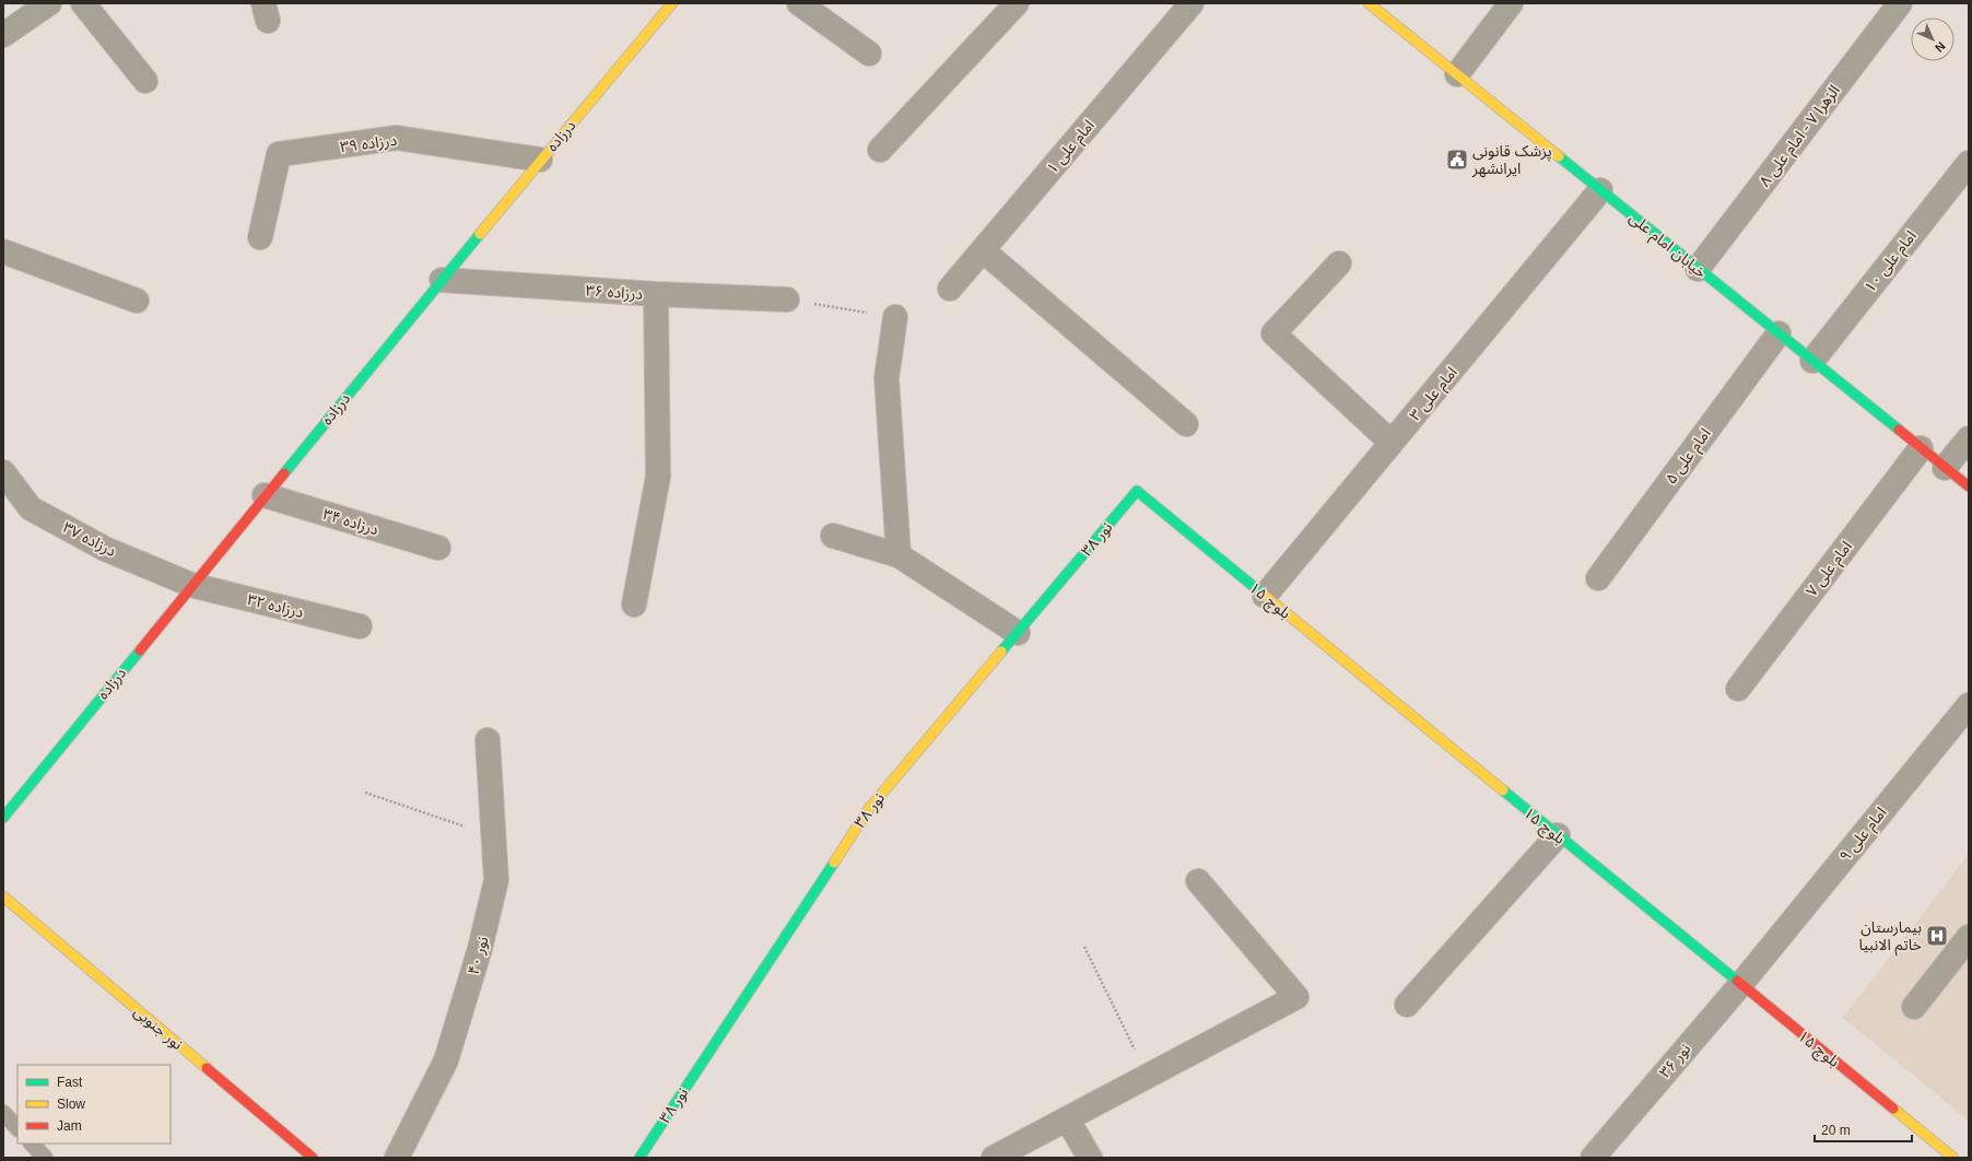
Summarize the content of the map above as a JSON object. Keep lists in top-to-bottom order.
{
  "streets": {
    "street": [
      "درزاده",
      "الزهرا ۷ - امام علی ۸",
      "درزاده ۳۹",
      "امام علی ۱",
      "خیابان امام علی",
      "امام علی ۱۰",
      "درزاده ۳۶",
      "امام علی ۳",
      "امام علی ۵",
      "درزاده ۳۴",
      "درزاده ۳۷",
      "نور ۳۸",
      "امام علی ۷",
      "بلوچ ۱۵",
      "درزاده ۳۲",
      "امام علی ۹",
      "نور ۴۰",
      "نور جنوبی",
      "نور ۳۶"
    ]
  },
  "crossings": [
    ["درزاده", "درزاده ۳۹"],
    ["درزاده", "درزاده ۳۶"],
    ["درزاده", "درزاده ۳۴"],
    ["درزاده", "درزاده ۳۷"],
    ["درزاده", "درزاده ۳۲"],
    ["الزهرا ۷ - امام علی ۸", "خیابان امام علی"],
    ["خیابان امام علی", "امام علی ۱۰"],
    ["خیابان امام علی", "امام علی ۳"],
    ["خیابان امام علی", "امام علی ۵"],
    ["خیابان امام علی", "امام علی ۷"],
    ["امام علی ۳", "بلوچ ۱۵"],
    ["درزاده ۳۷", "درزاده ۳۲"],
    ["نور ۳۸", "بلوچ ۱۵"],
    ["بلوچ ۱۵", "نور ۳۶"],
    ["امام علی ۹", "نور ۳۶"]
  ],
  "places": {
    "public building": ["پزشک قانونی ایرانشهر"],
    "hospital": ["بیمارستان خاتم الانبیا"]
  },
  "legend": ["Fast", "Slow", "Jam"],
  "scale_bar": "20 m",
  "north": "bottom right"
}
